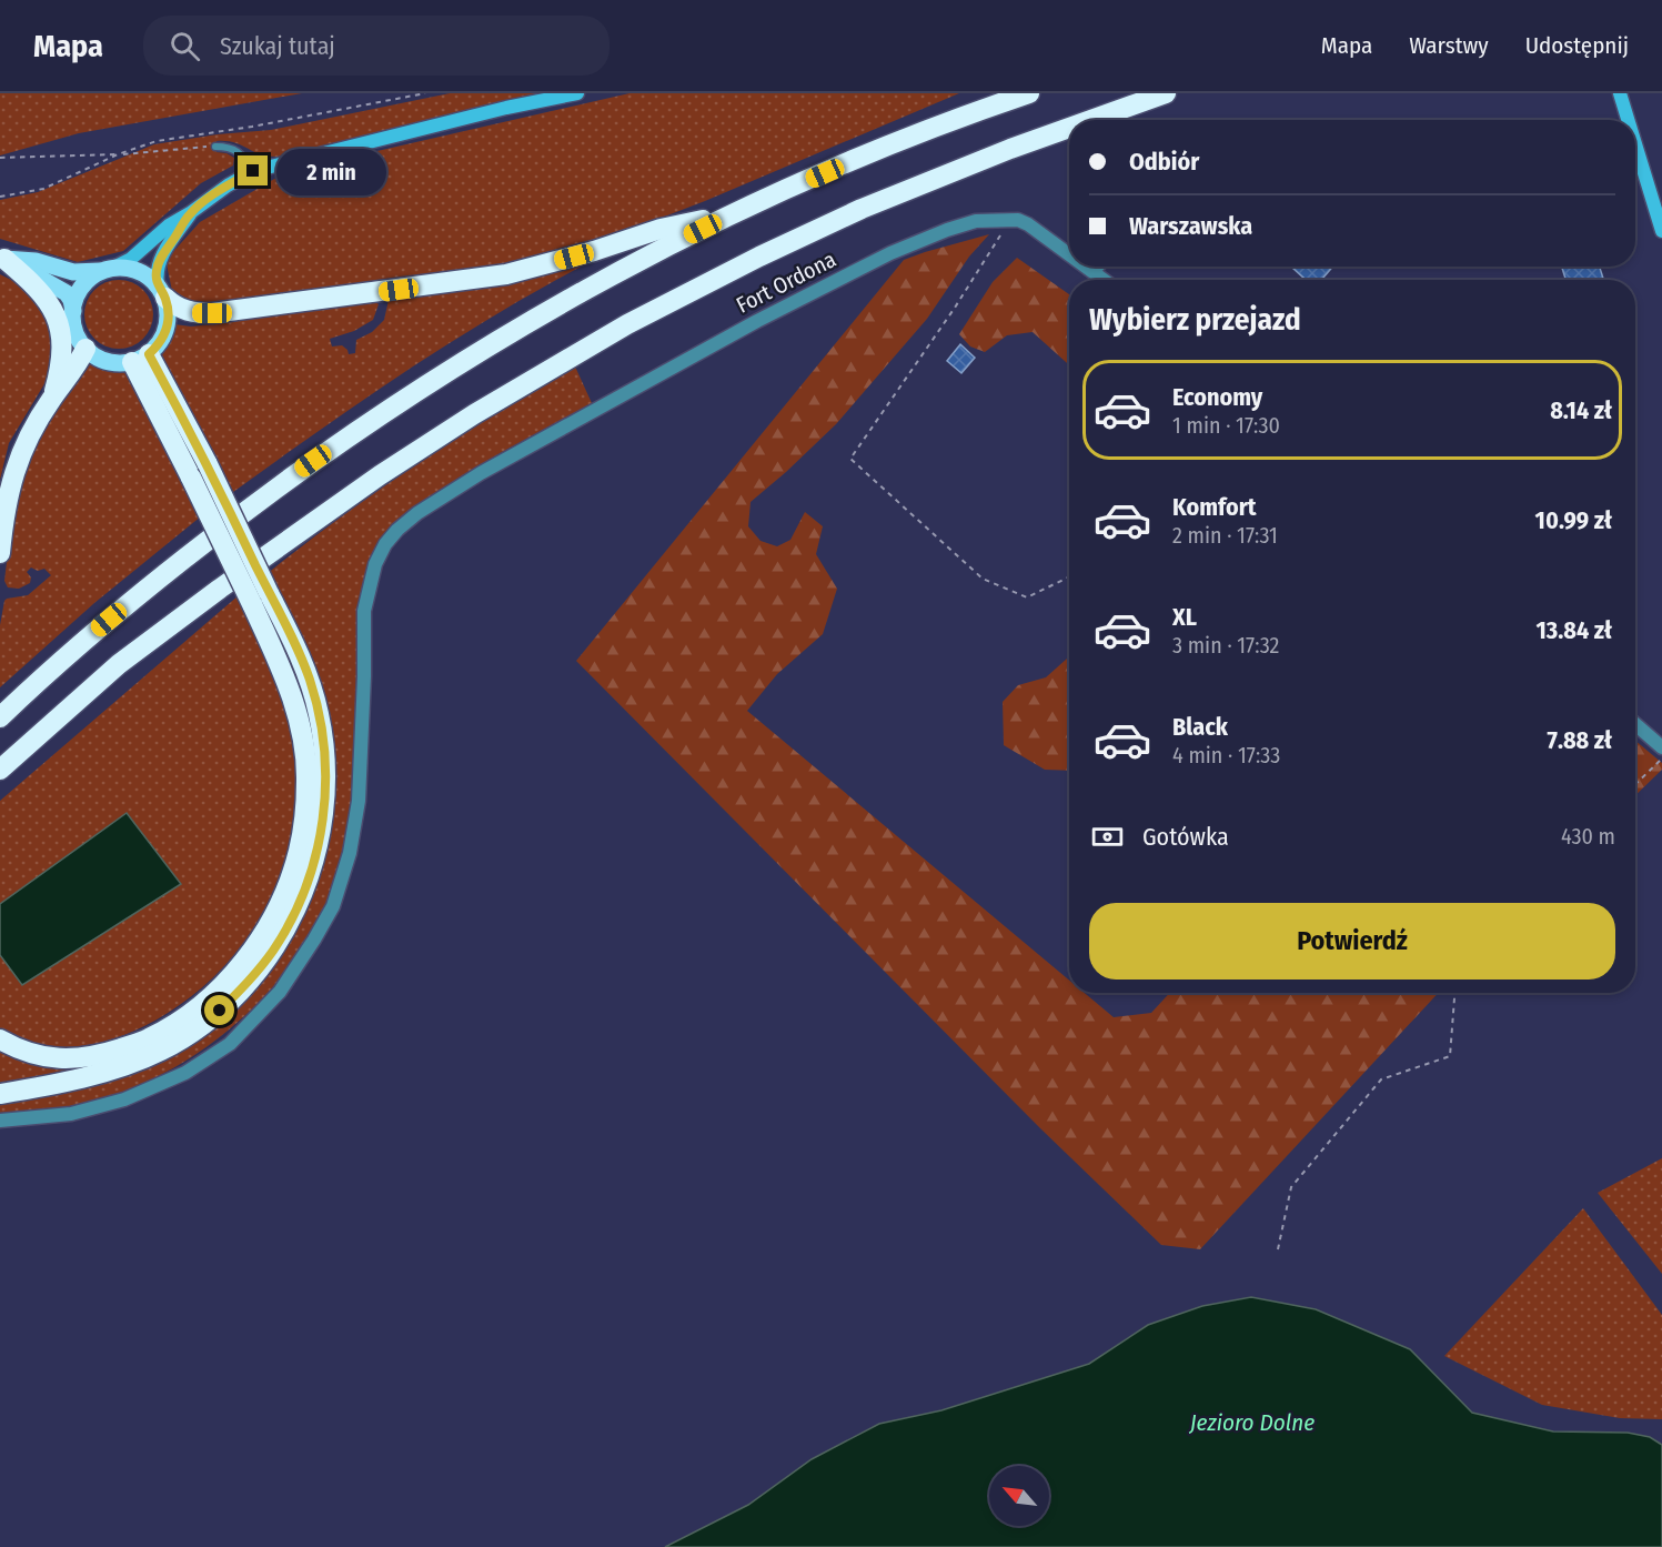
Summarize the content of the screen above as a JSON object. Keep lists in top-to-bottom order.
{
  "streets": {
    "street": ["Fort Ordona"]
  },
  "water": ["Jezioro Dolne"],
  "north": "top left",
  "page": {
    "header": "Mapa",
    "search": "Szukaj tutaj",
    "nav": ["Mapa", "Warstwy", "Udostępnij"],
    "banner": ["Odbiór", "Warszawska"],
    "bubble": "2 min",
    "heading": "Wybierz przejazd",
    "list": [
      {
        "name": "Economy",
        "note": "1 min · 17:30",
        "value": "8.14 zł"
      },
      {
        "name": "Komfort",
        "note": "2 min · 17:31",
        "value": "10.99 zł"
      },
      {
        "name": "XL",
        "note": "3 min · 17:32",
        "value": "13.84 zł"
      },
      {
        "name": "Black",
        "note": "4 min · 17:33",
        "value": "7.88 zł"
      }
    ],
    "pay": ["Gotówka", "430 m"],
    "buttons": "Potwierdź"
  }
}
